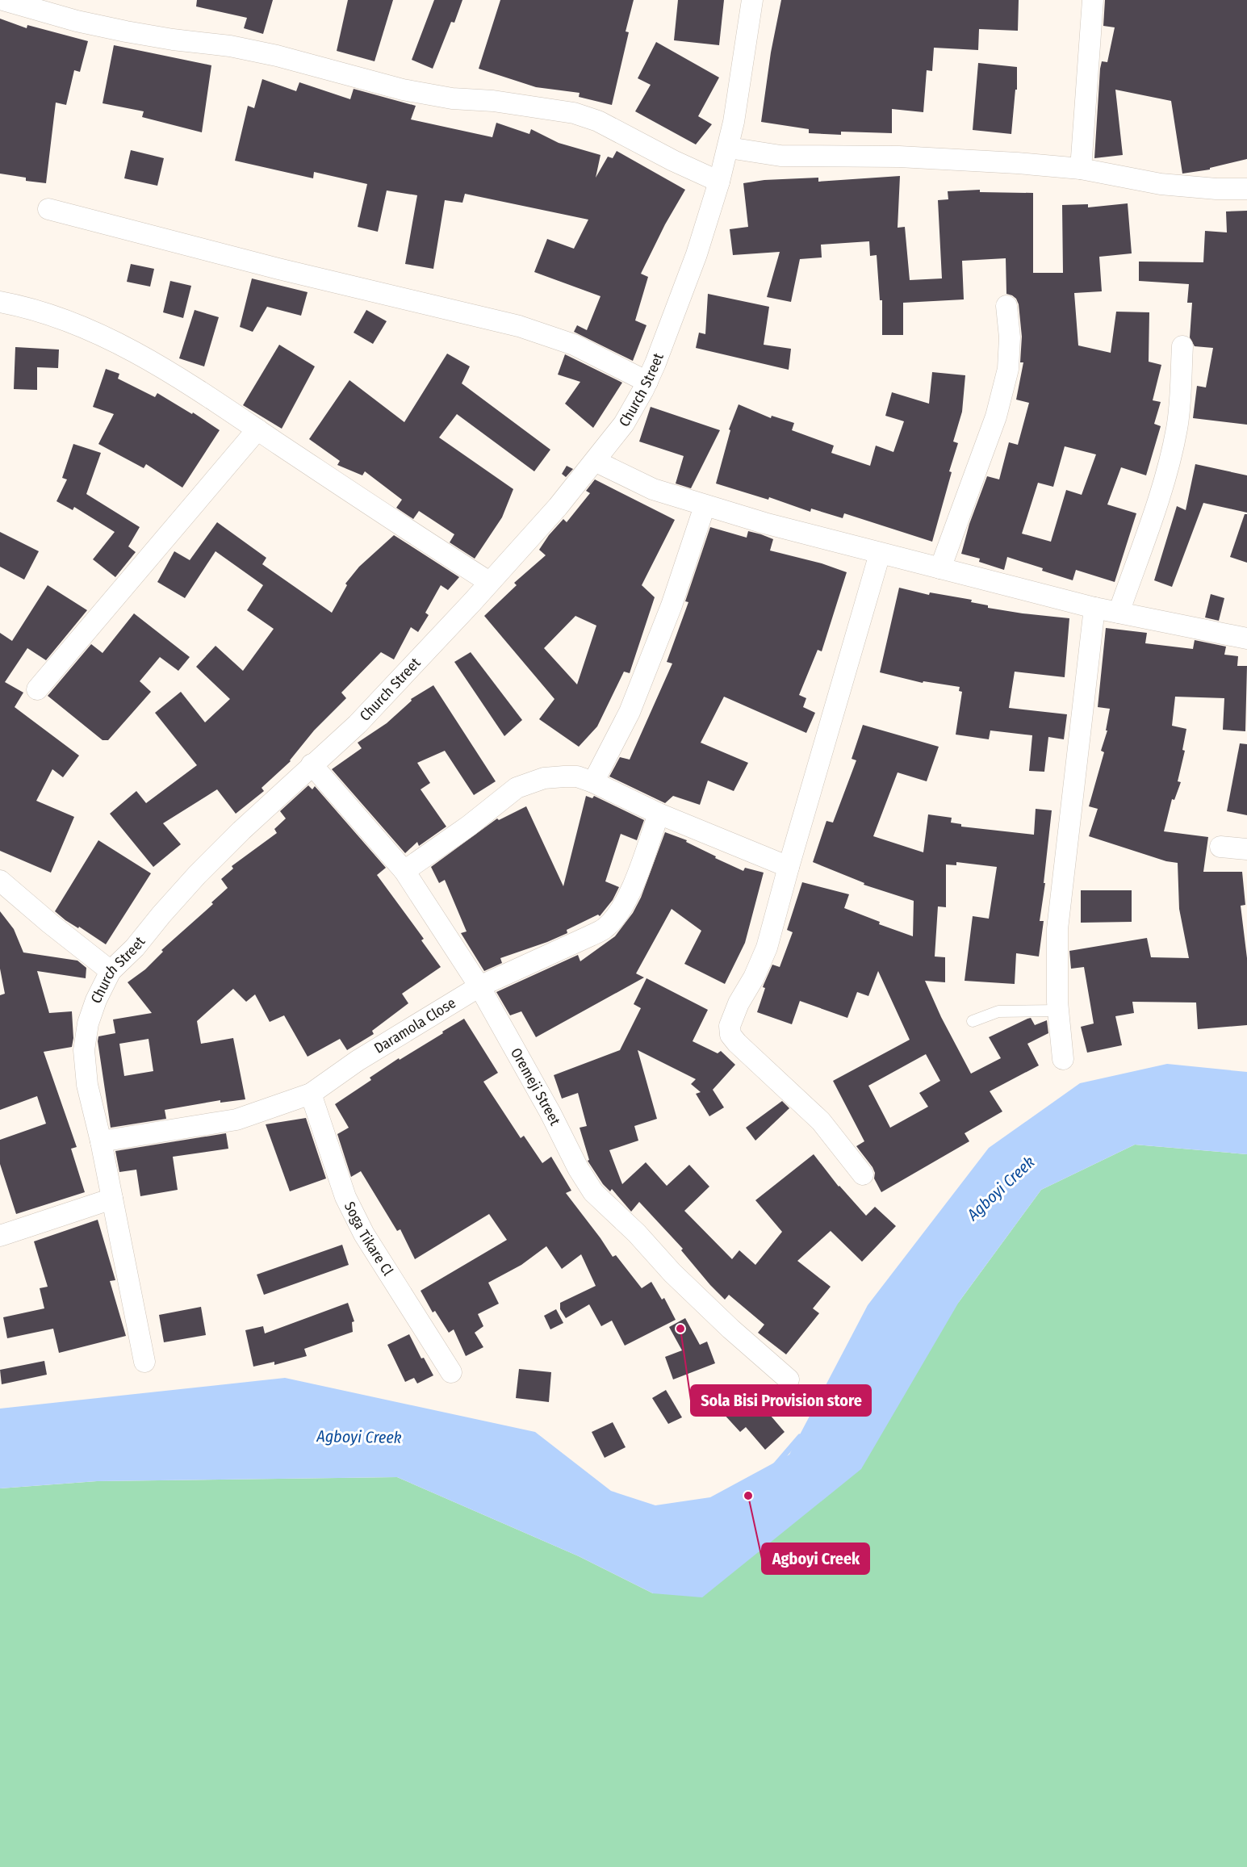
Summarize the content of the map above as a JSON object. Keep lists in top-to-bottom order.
{
  "streets": {
    "street": [
      "Church Street",
      "Daramola Close",
      "Oremeji Street",
      "Soga Tikare Cl"
    ]
  },
  "crossings": [
    ["Church Street", "Daramola Close"],
    ["Church Street", "Oremeji Street"],
    ["Daramola Close", "Oremeji Street"],
    ["Daramola Close", "Soga Tikare Cl"]
  ],
  "water": ["Agboyi Creek"],
  "places": ["Sola Bisi Provision store", "Agboyi Creek"]
}
